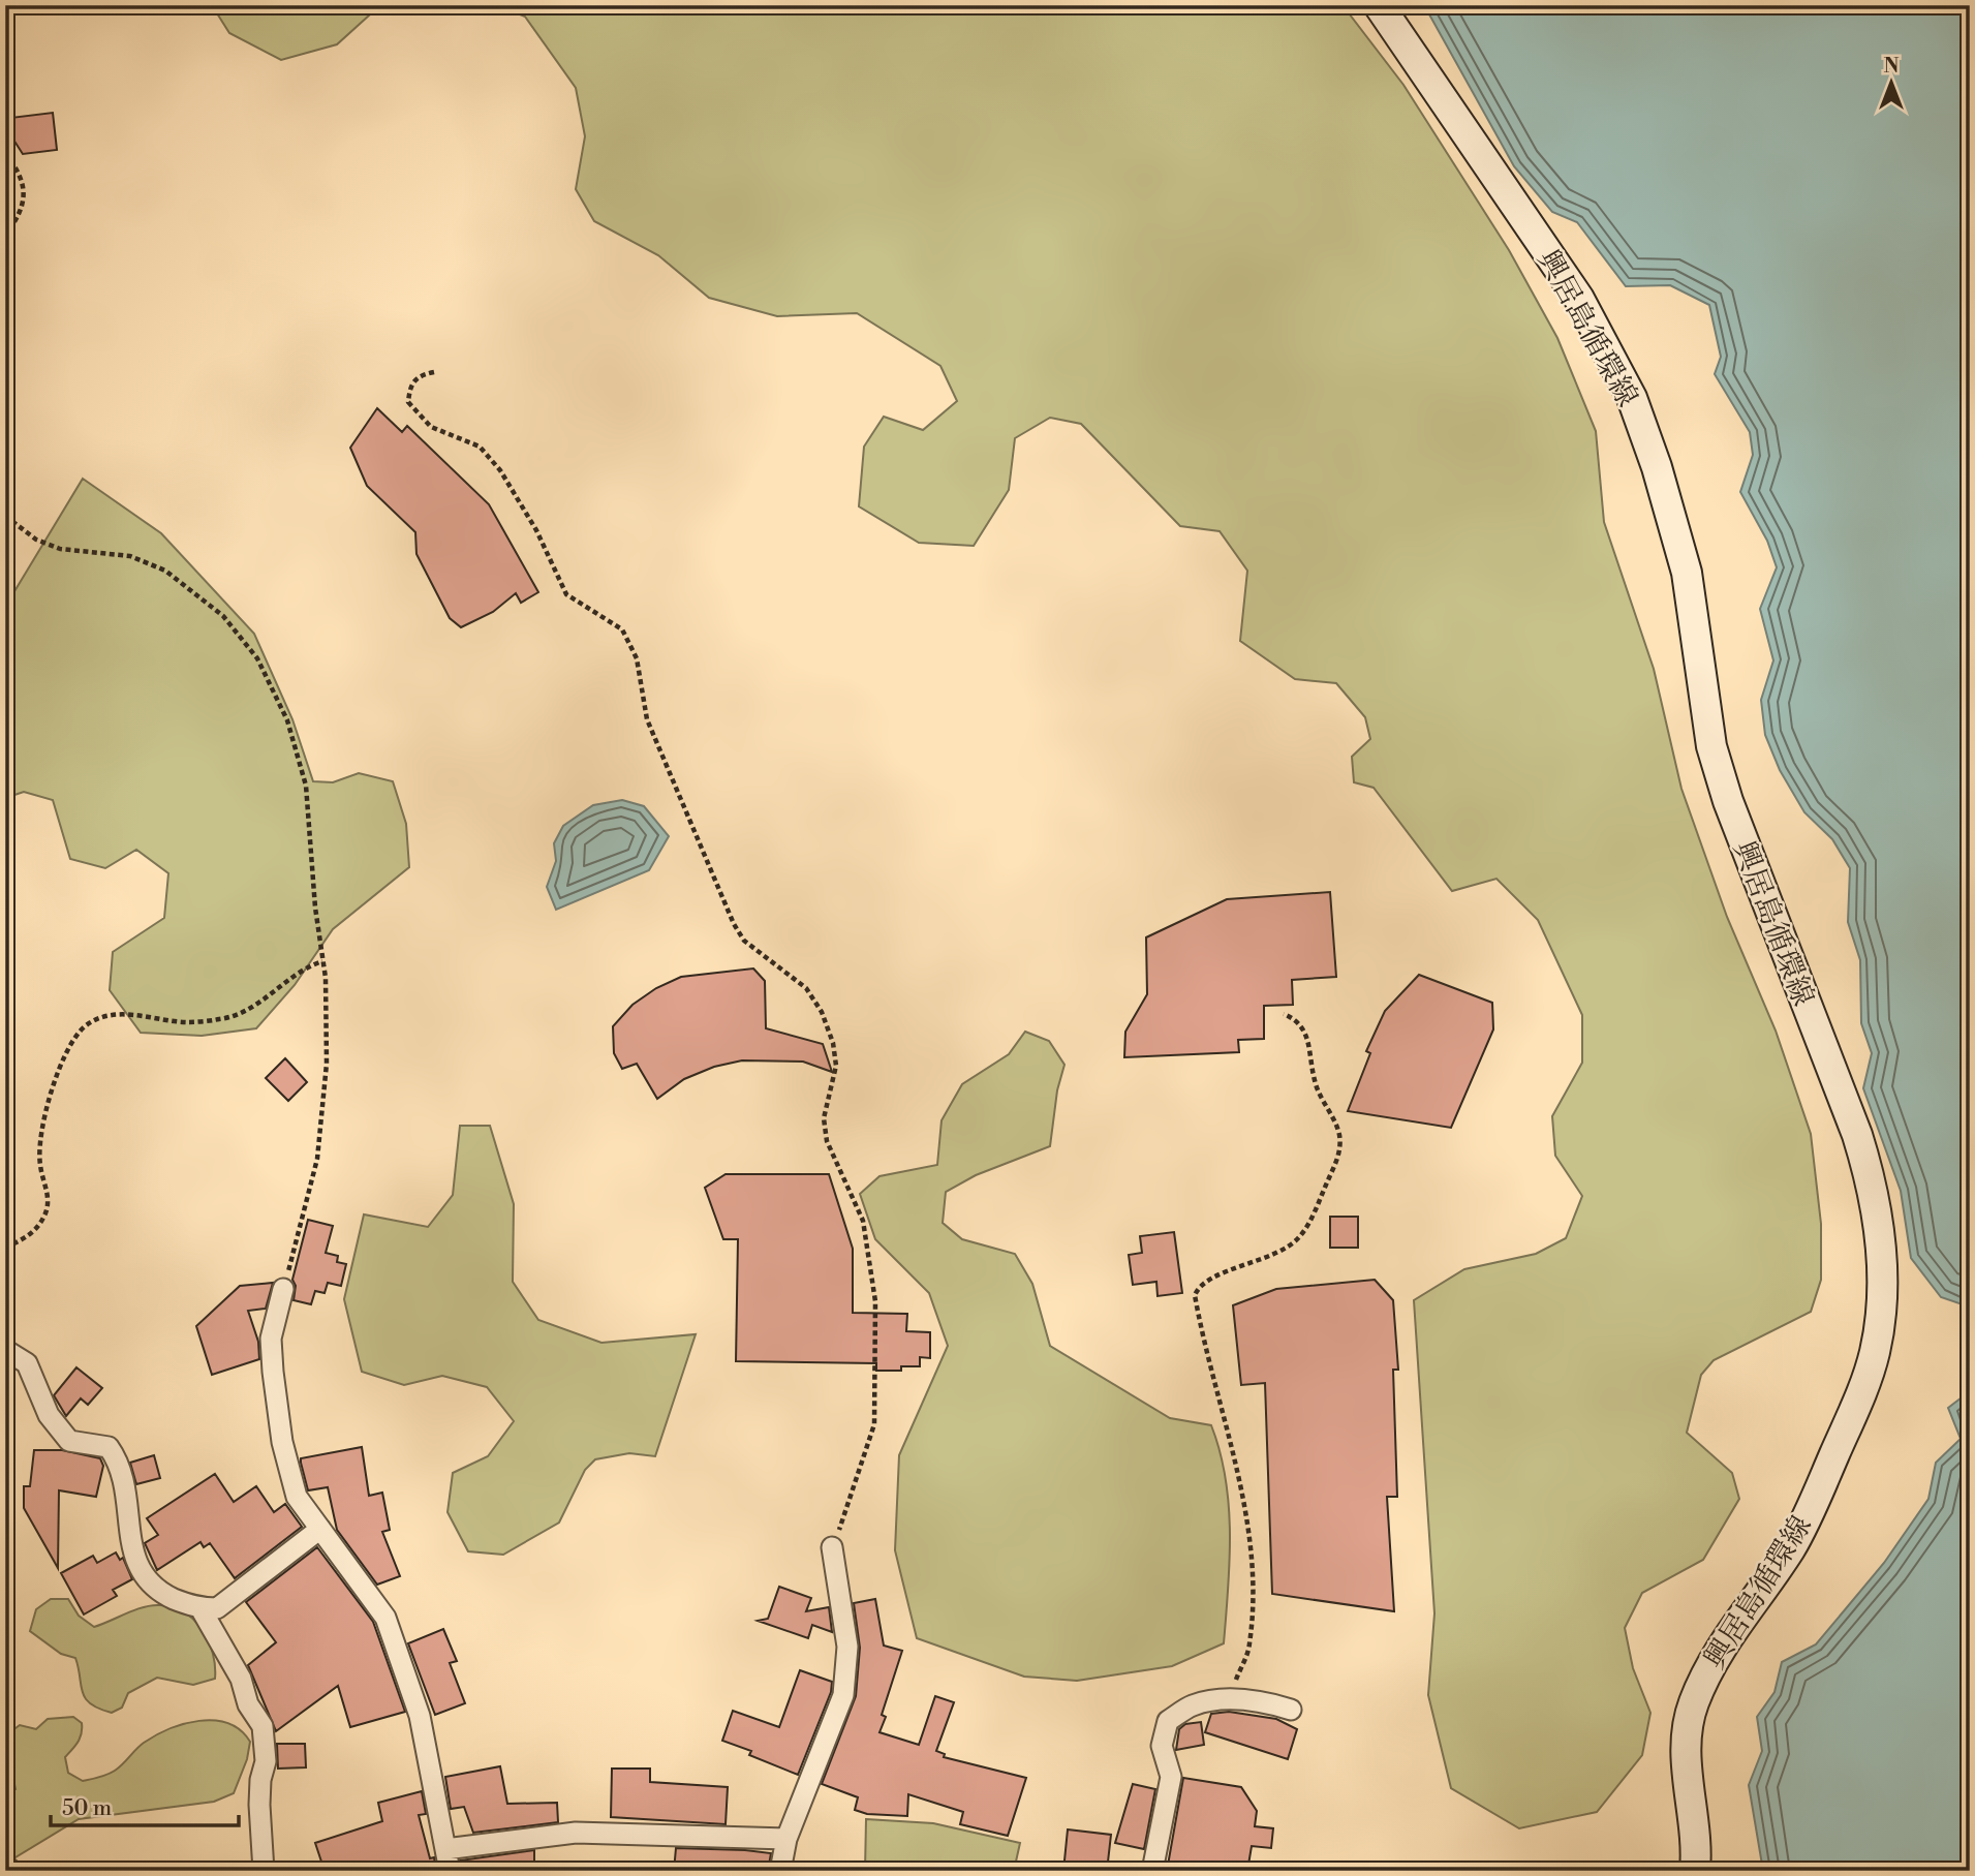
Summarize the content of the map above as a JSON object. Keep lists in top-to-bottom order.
{
  "streets": {
    "main road": ["興居島循環線"]
  },
  "scale_bar": "50 m",
  "north": "top"
}
